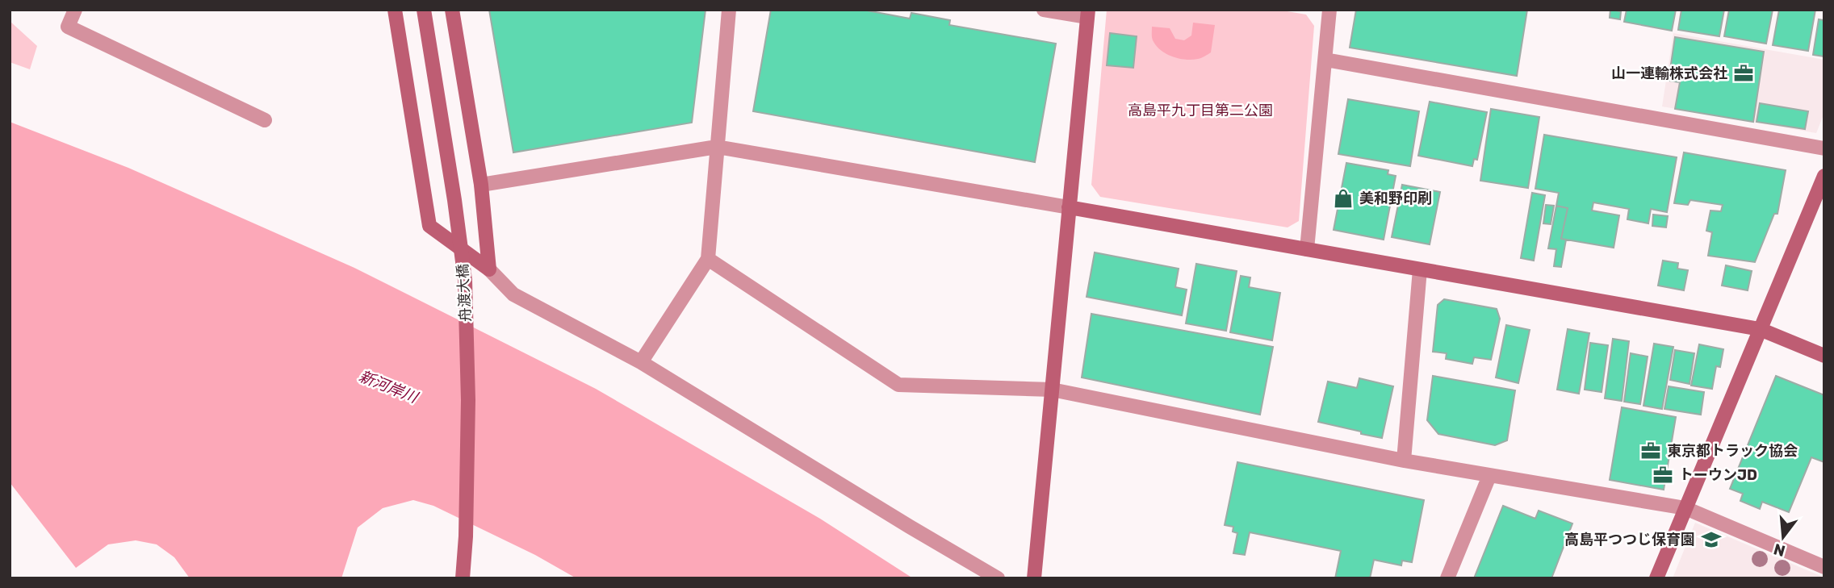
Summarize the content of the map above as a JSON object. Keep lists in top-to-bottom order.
{
  "streets": {
    "street": ["舟渡大橋"]
  },
  "water": ["新河岸川"],
  "parks": ["高島平九丁目第二公園"],
  "places": {
    "office": ["山一連輸株式会社", "東京都トラック協会", "トーウンJD"],
    "shop": ["美和野印刷"],
    "school or university": ["高島平つつじ保育園"]
  },
  "north": "bottom"
}
